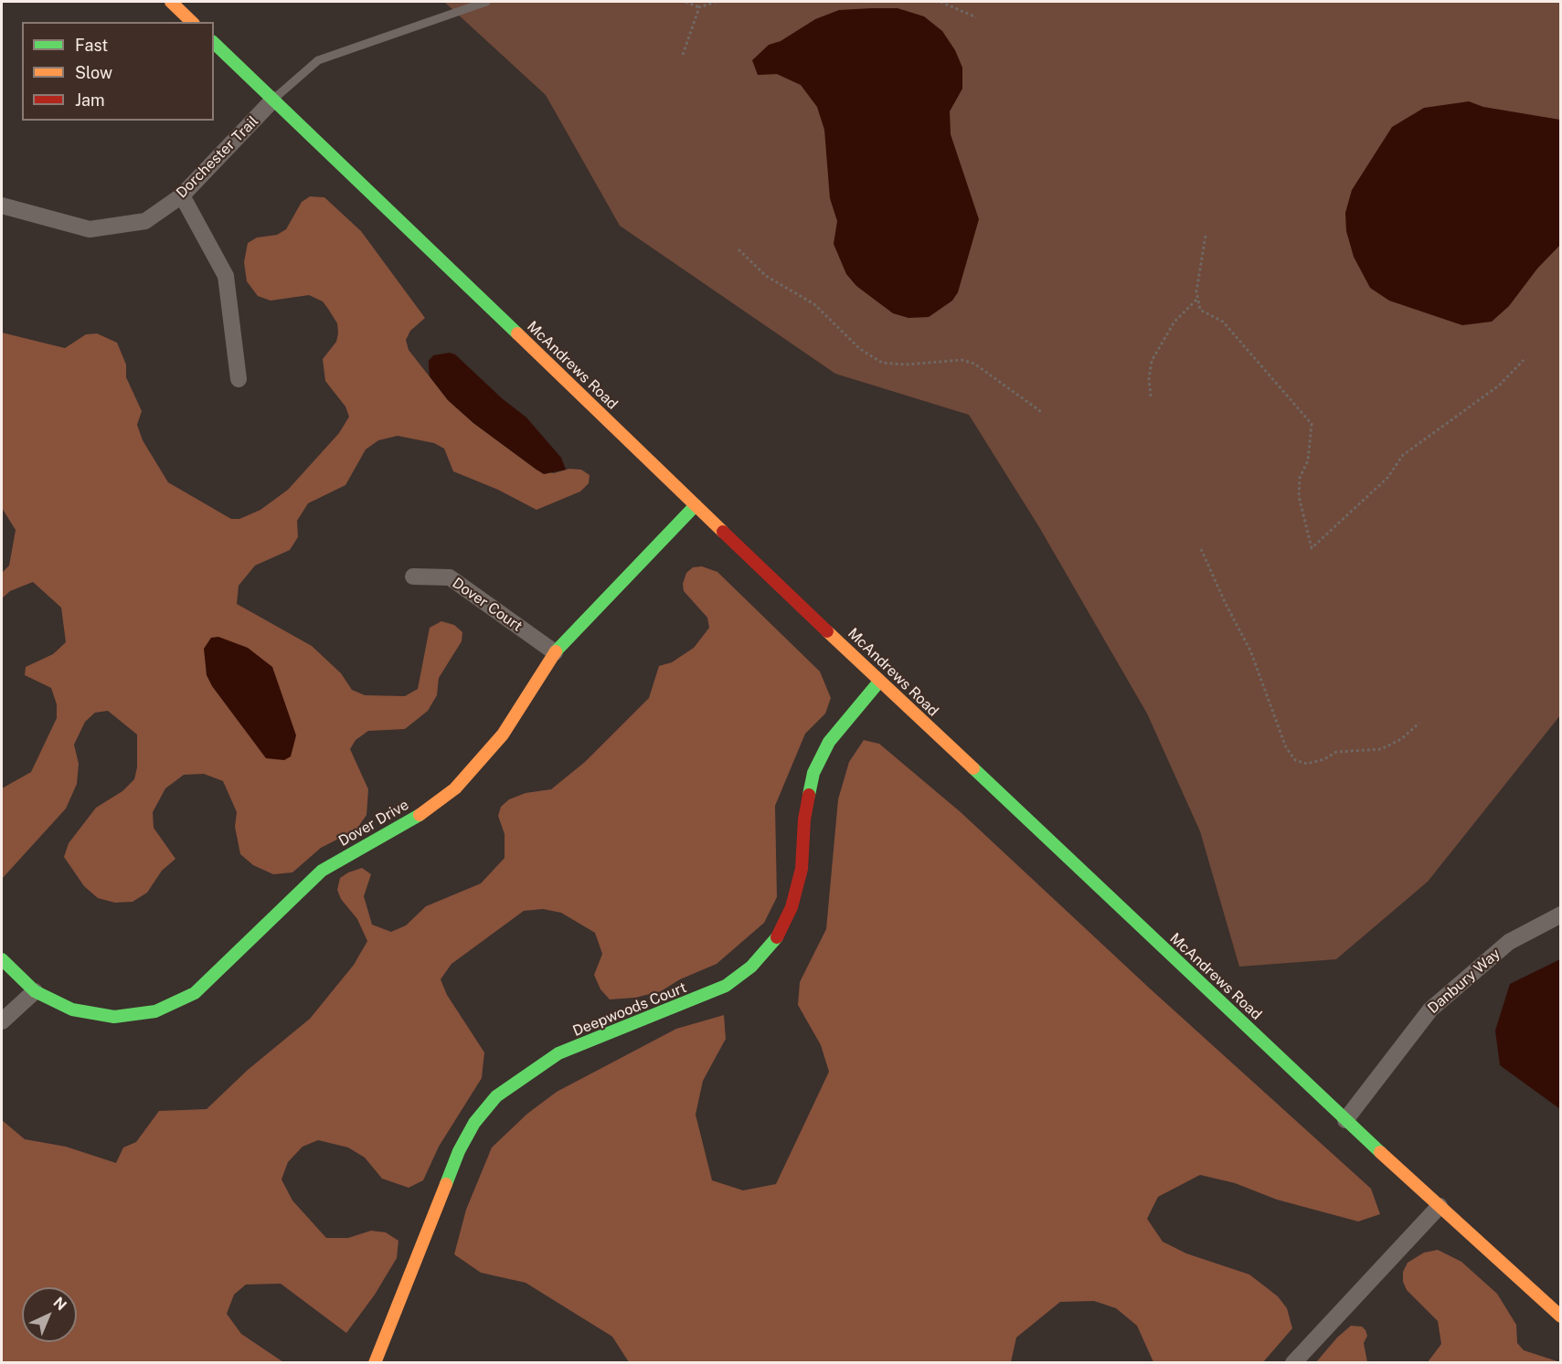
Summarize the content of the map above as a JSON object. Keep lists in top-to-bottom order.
{
  "streets": {
    "main road": ["McAndrews Road", "Dover Drive", "Deepwoods Court"],
    "street": ["Dorchester Trail", "Dover Court", "Danbury Way"]
  },
  "crossings": [
    ["Dorchester Trail", "McAndrews Road"],
    ["McAndrews Road", "Dover Drive"],
    ["McAndrews Road", "Danbury Way"],
    ["McAndrews Road", "Deepwoods Court"],
    ["Dover Court", "Dover Drive"]
  ],
  "legend": ["Fast", "Slow", "Jam"],
  "north": "top right"
}
